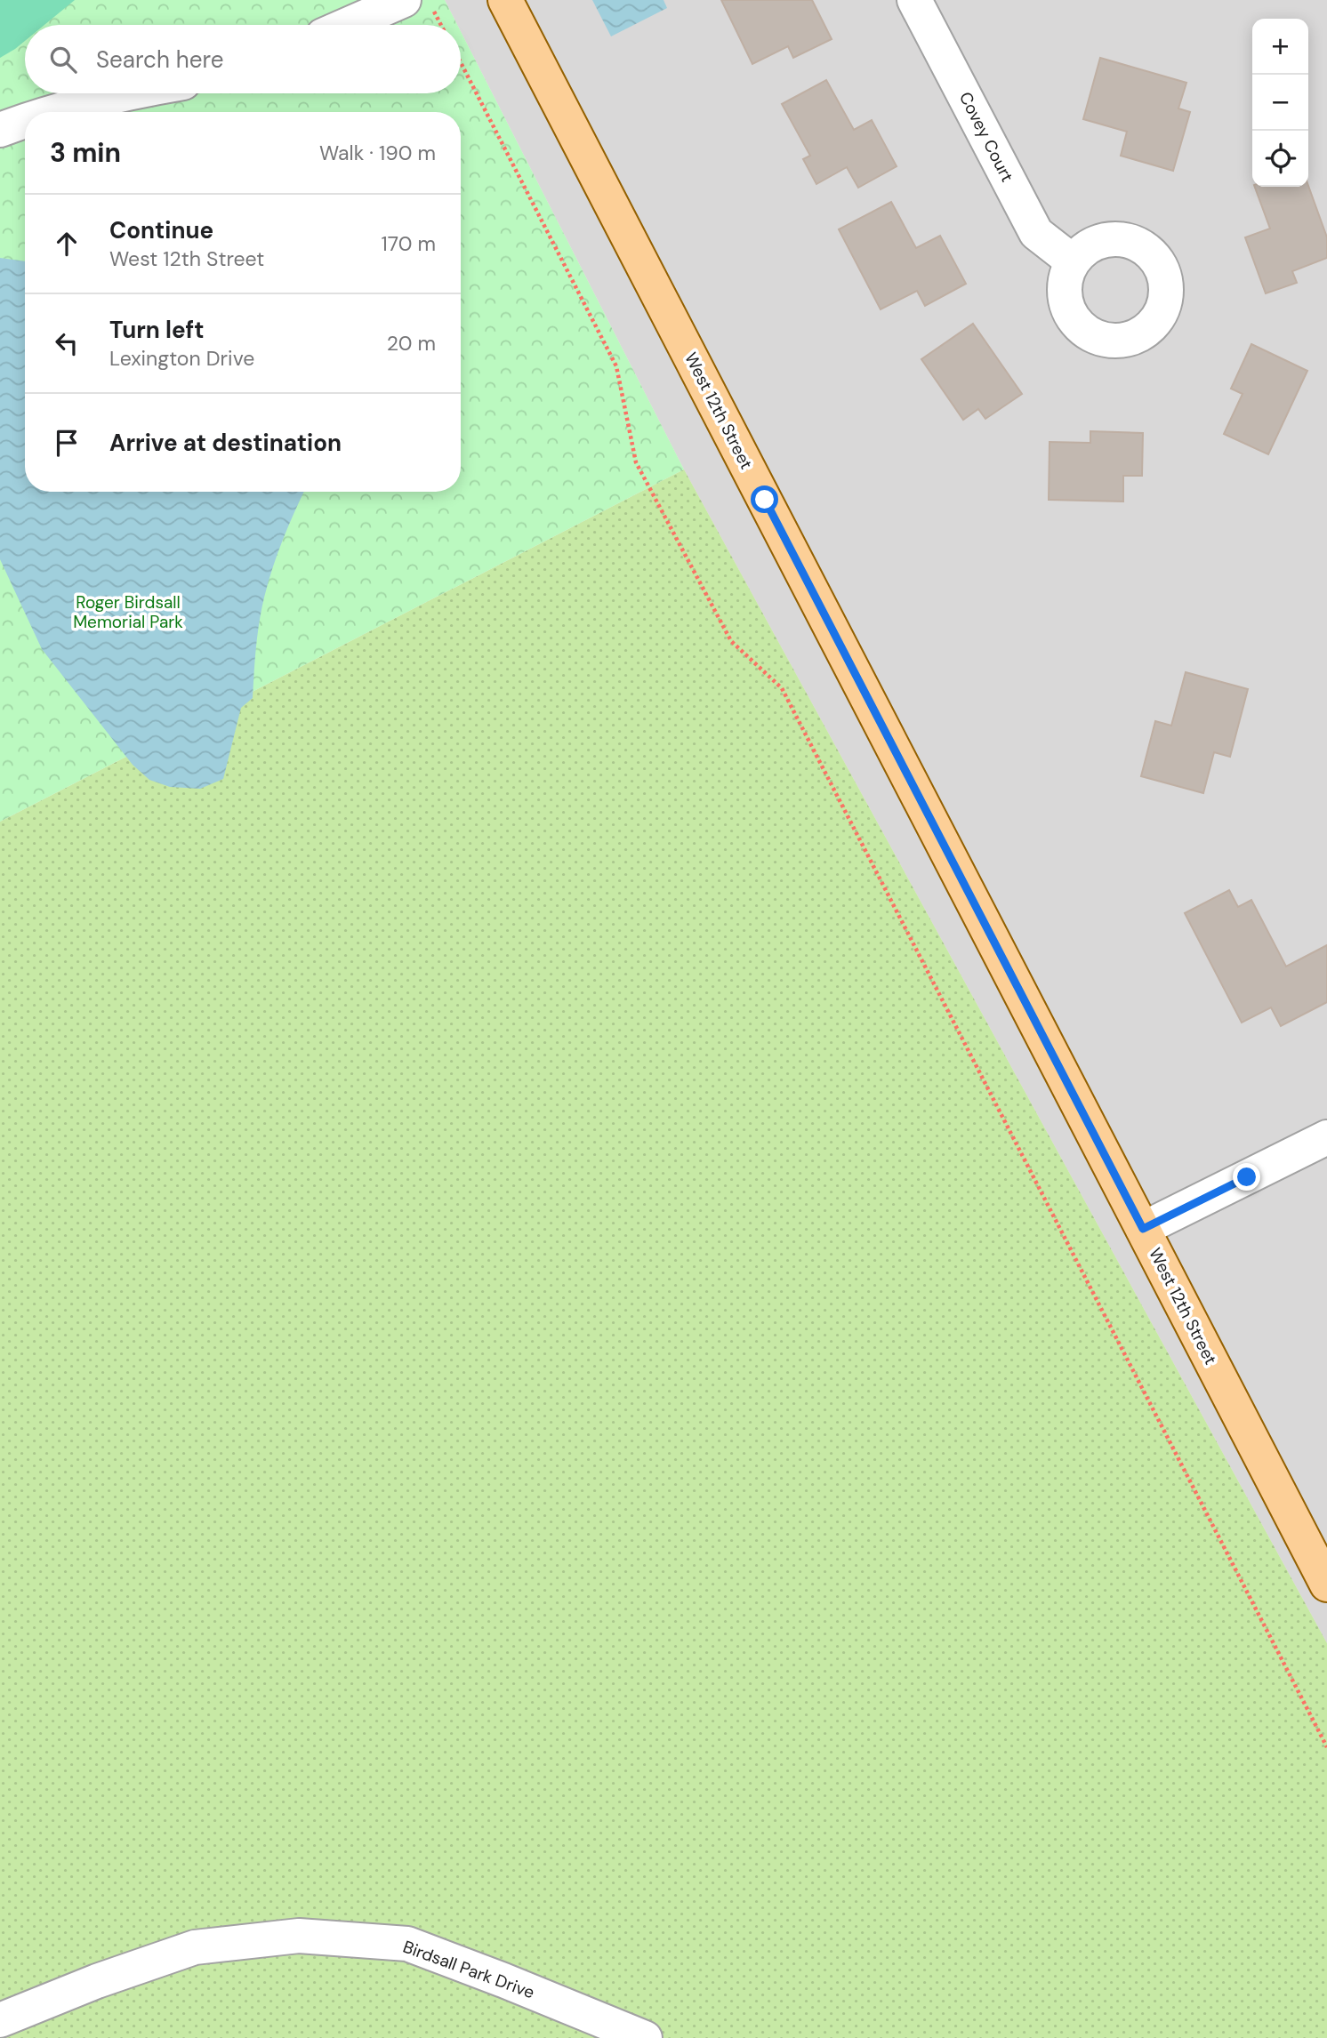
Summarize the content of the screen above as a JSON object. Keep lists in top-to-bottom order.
{
  "streets": {
    "main road": ["West 12th Street"],
    "street": ["Covey Court", "Birdsall Park Drive"]
  },
  "parks": ["Roger Birdsall Memorial Park"],
  "page": {
    "map_buttons": ["+", "−"],
    "search": "Search here",
    "heading": ["3 min", "Walk · 190 m"],
    "list": [
      ["Continue", "West 12th Street", "170 m"],
      ["Turn left", "Lexington Drive", "20 m"],
      "Arrive at destination"
    ]
  }
}
